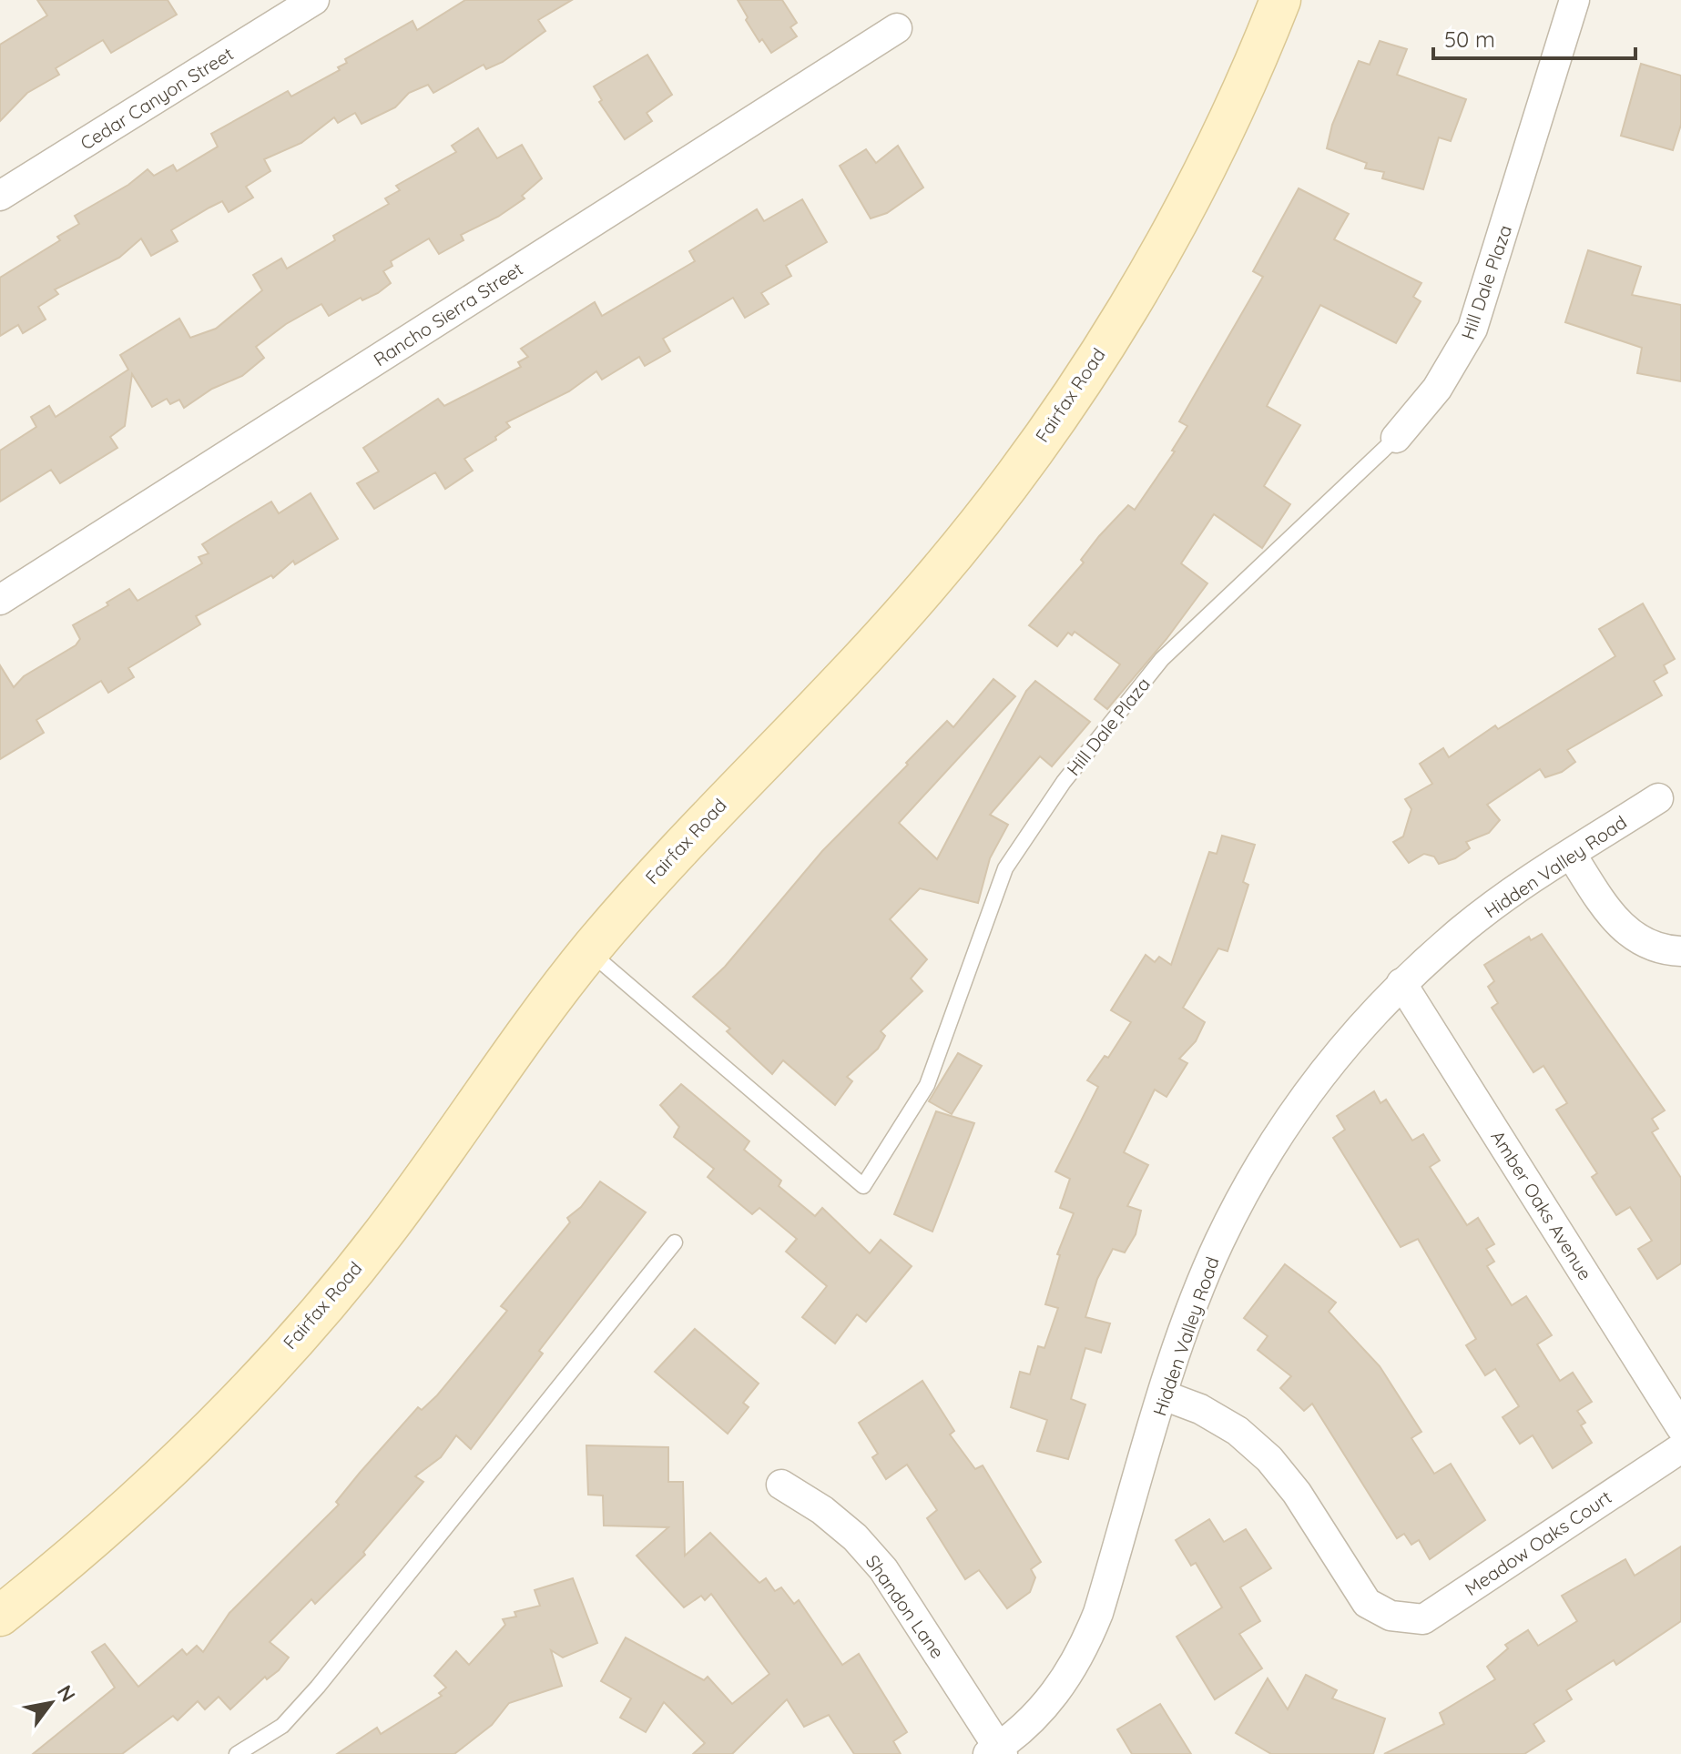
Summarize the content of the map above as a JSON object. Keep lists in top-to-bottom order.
{
  "streets": {
    "main road": ["Fairfax Road"],
    "street": [
      "Cedar Canyon Street",
      "Hill Dale Plaza",
      "Rancho Sierra Street",
      "Hidden Valley Road",
      "Amber Oaks Avenue",
      "Meadow Oaks Court",
      "Shandon Lane"
    ]
  },
  "crossings": [
    ["Hill Dale Plaza", "Fairfax Road"],
    ["Hidden Valley Road", "Amber Oaks Avenue"],
    ["Hidden Valley Road", "Meadow Oaks Court"],
    ["Hidden Valley Road", "Shandon Lane"]
  ],
  "scale_bar": "50 m",
  "north": "top right"
}
